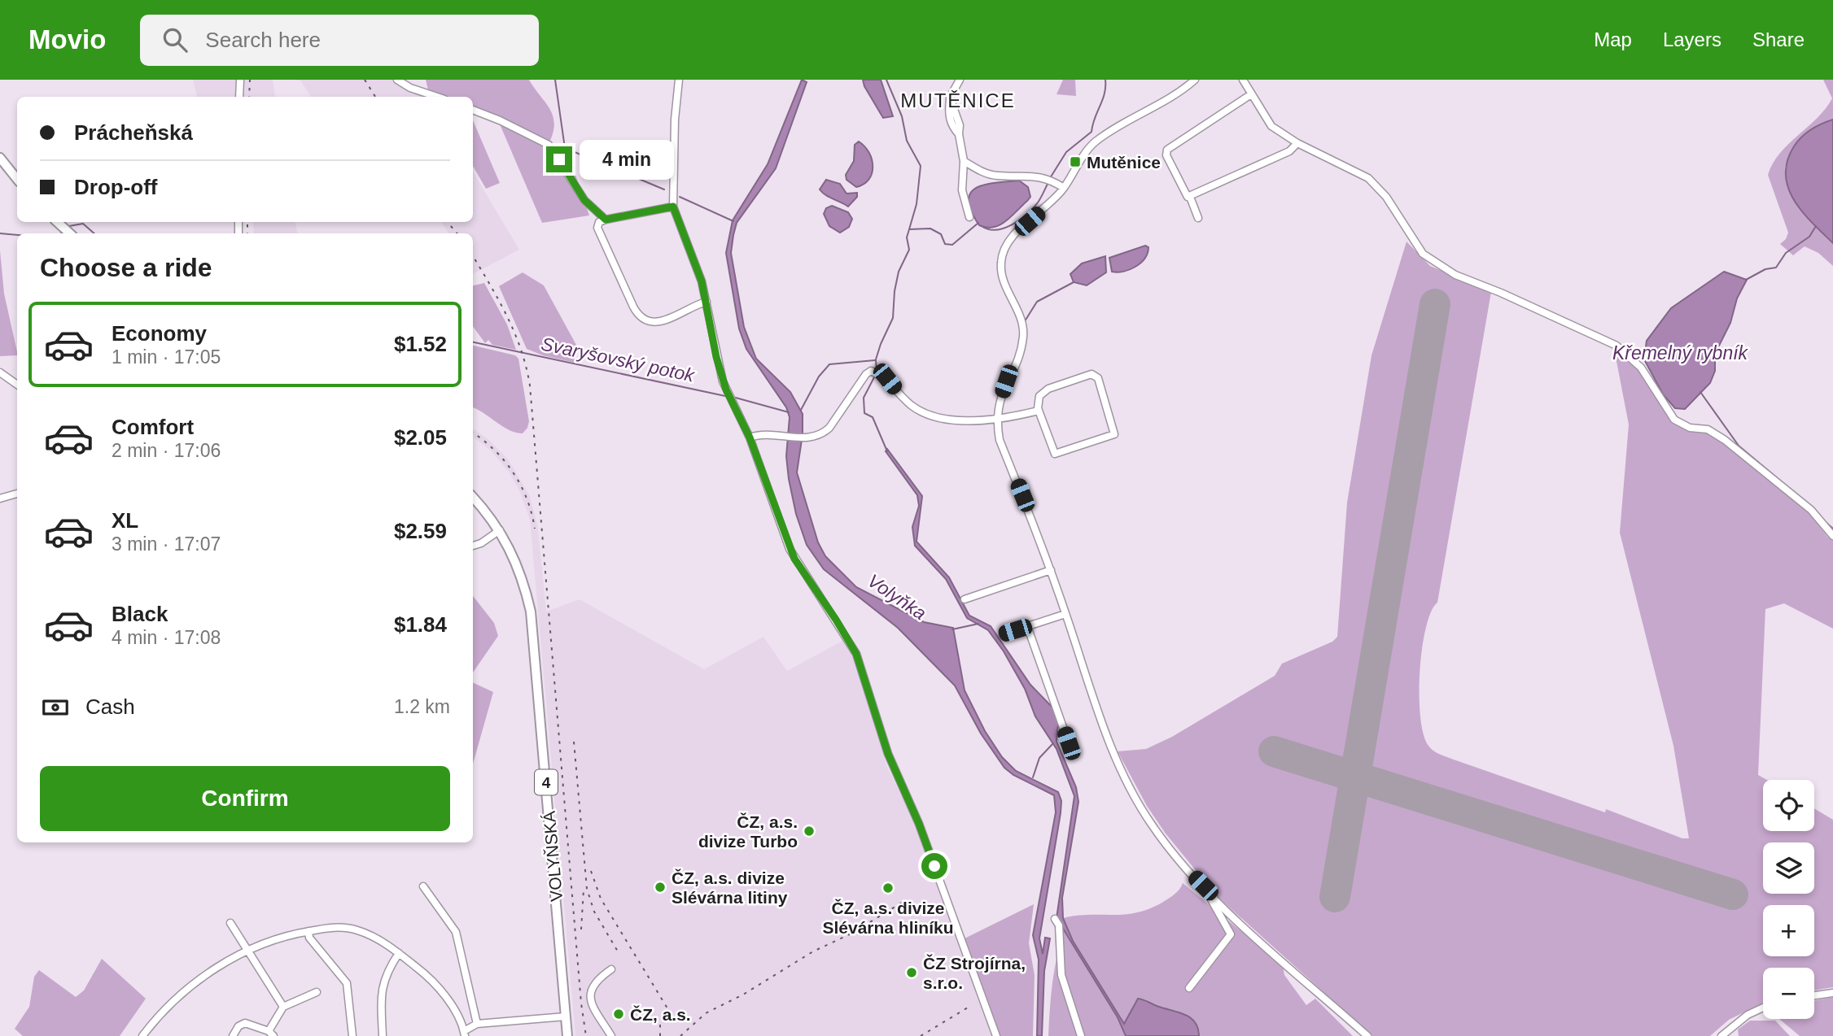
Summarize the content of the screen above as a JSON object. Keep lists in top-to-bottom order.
{
  "streets": {
    "main road": ["4", "VOLYŇSKÁ"]
  },
  "crossings": [
    ["4", "VOLYŇSKÁ"]
  ],
  "districts": ["MUTĚNICE"],
  "water": ["Křemelný rybník", "Svaryšovský potok", "Volyňka"],
  "places": {
    "transit": ["Mutěnice"],
    "other": [
      "ČZ, a.s. divize Turbo",
      "ČZ, a.s. divize Slévárna litiny",
      "ČZ, a.s. divize Slévárna hliníku",
      "ČZ Strojírna, s.r.o.",
      "ČZ, a.s."
    ]
  },
  "page": {
    "header": "Movio",
    "search": "Search here",
    "nav": ["Map", "Layers", "Share"],
    "banner": ["Prácheňská", "Drop-off"],
    "bubble": "4 min",
    "heading": "Choose a ride",
    "list": [
      {
        "name": "Economy",
        "note": "1 min · 17:05",
        "value": "$1.52"
      },
      {
        "name": "Comfort",
        "note": "2 min · 17:06",
        "value": "$2.05"
      },
      {
        "name": "XL",
        "note": "3 min · 17:07",
        "value": "$2.59"
      },
      {
        "name": "Black",
        "note": "4 min · 17:08",
        "value": "$1.84"
      }
    ],
    "pay": ["Cash", "1.2 km"],
    "buttons": "Confirm",
    "map_buttons": ["+", "−"]
  }
}
